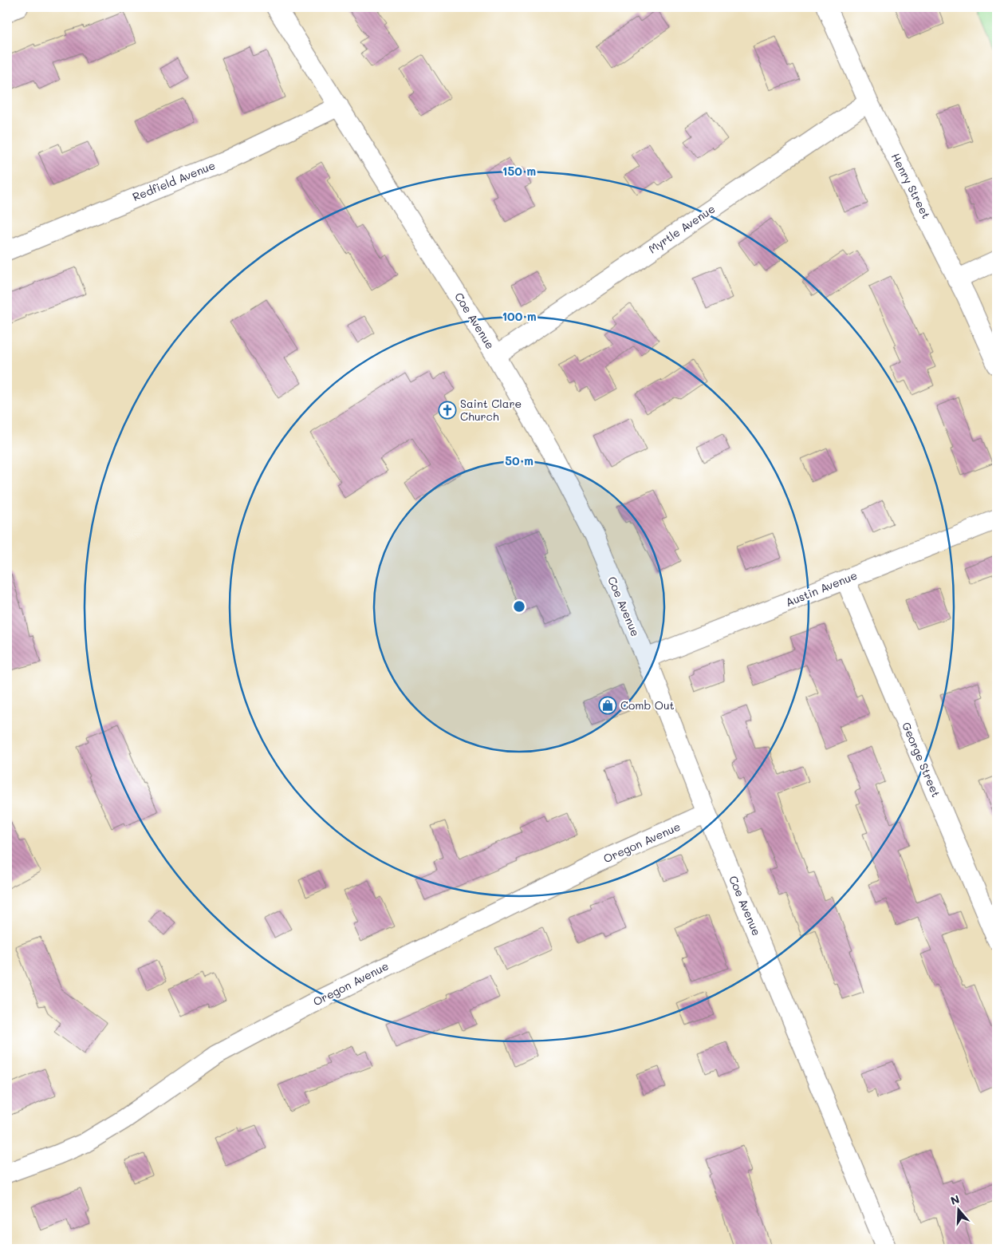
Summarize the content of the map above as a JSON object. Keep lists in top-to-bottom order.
{
  "streets": {
    "street": [
      "Redfield Avenue",
      "Henry Street",
      "Myrtle Avenue",
      "Coe Avenue",
      "Austin Avenue",
      "George Street",
      "Oregon Avenue"
    ]
  },
  "crossings": [
    ["Redfield Avenue", "Coe Avenue"],
    ["Henry Street", "Myrtle Avenue"],
    ["Myrtle Avenue", "Coe Avenue"],
    ["Coe Avenue", "Austin Avenue"],
    ["Coe Avenue", "Oregon Avenue"],
    ["Austin Avenue", "George Street"]
  ],
  "places": {
    "church": ["Saint Clare Church"],
    "shop": ["Comb Out"]
  },
  "north": "top",
  "rings": ["150 m", "100 m", "50 m"]
}
